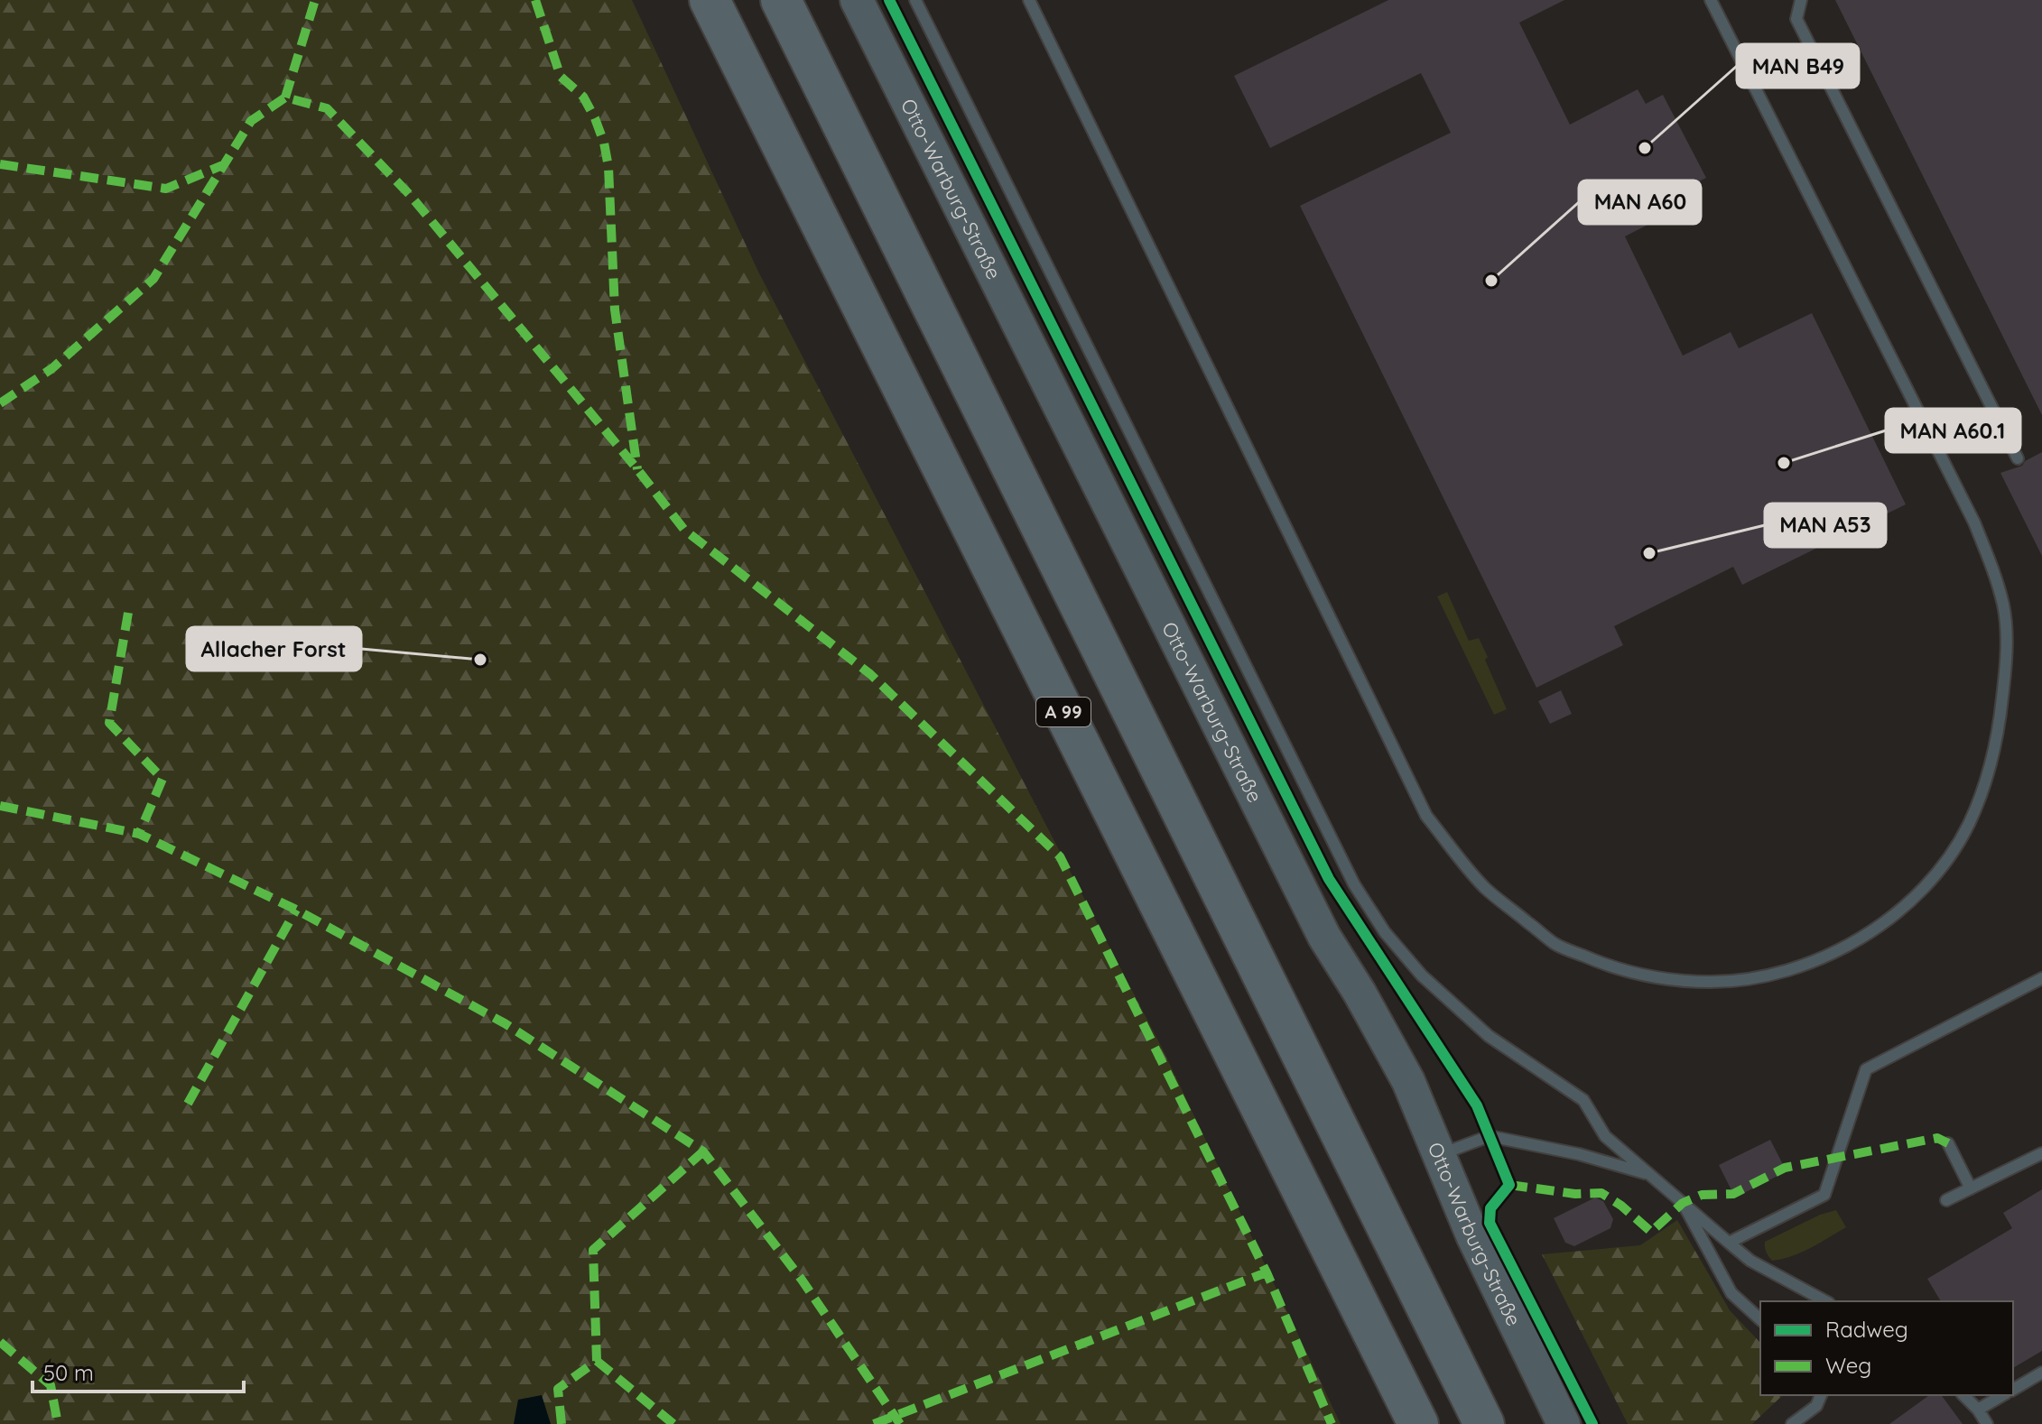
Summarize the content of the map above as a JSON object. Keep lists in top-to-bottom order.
{
  "streets": {
    "highway": ["A 99"],
    "main road": ["Otto-Warburg-Straße"]
  },
  "places": [
    "MAN B49",
    "MAN A60",
    "MAN A60.1",
    "MAN A53",
    "Allacher Forst"
  ],
  "legend": ["Radweg", "Weg"],
  "scale_bar": "50 m"
}
